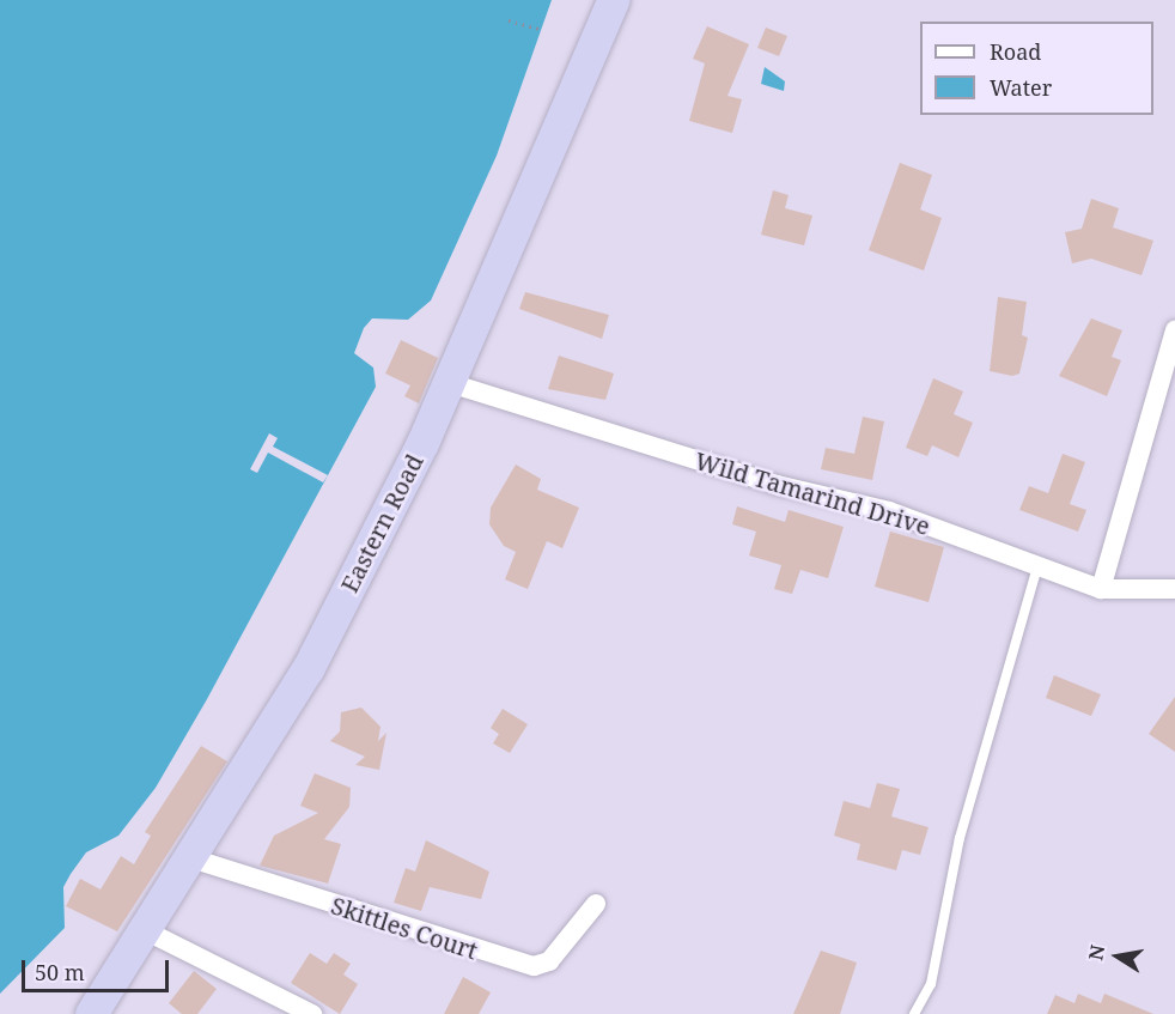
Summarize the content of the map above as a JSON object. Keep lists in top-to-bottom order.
{
  "streets": {
    "highway": ["Eastern Road"],
    "street": ["Wild Tamarind Drive", "Skittles Court"]
  },
  "crossings": [
    ["Wild Tamarind Drive", "Eastern Road"],
    ["Eastern Road", "Skittles Court"]
  ],
  "legend": ["Road", "Water"],
  "scale_bar": "50 m",
  "north": "left"
}
